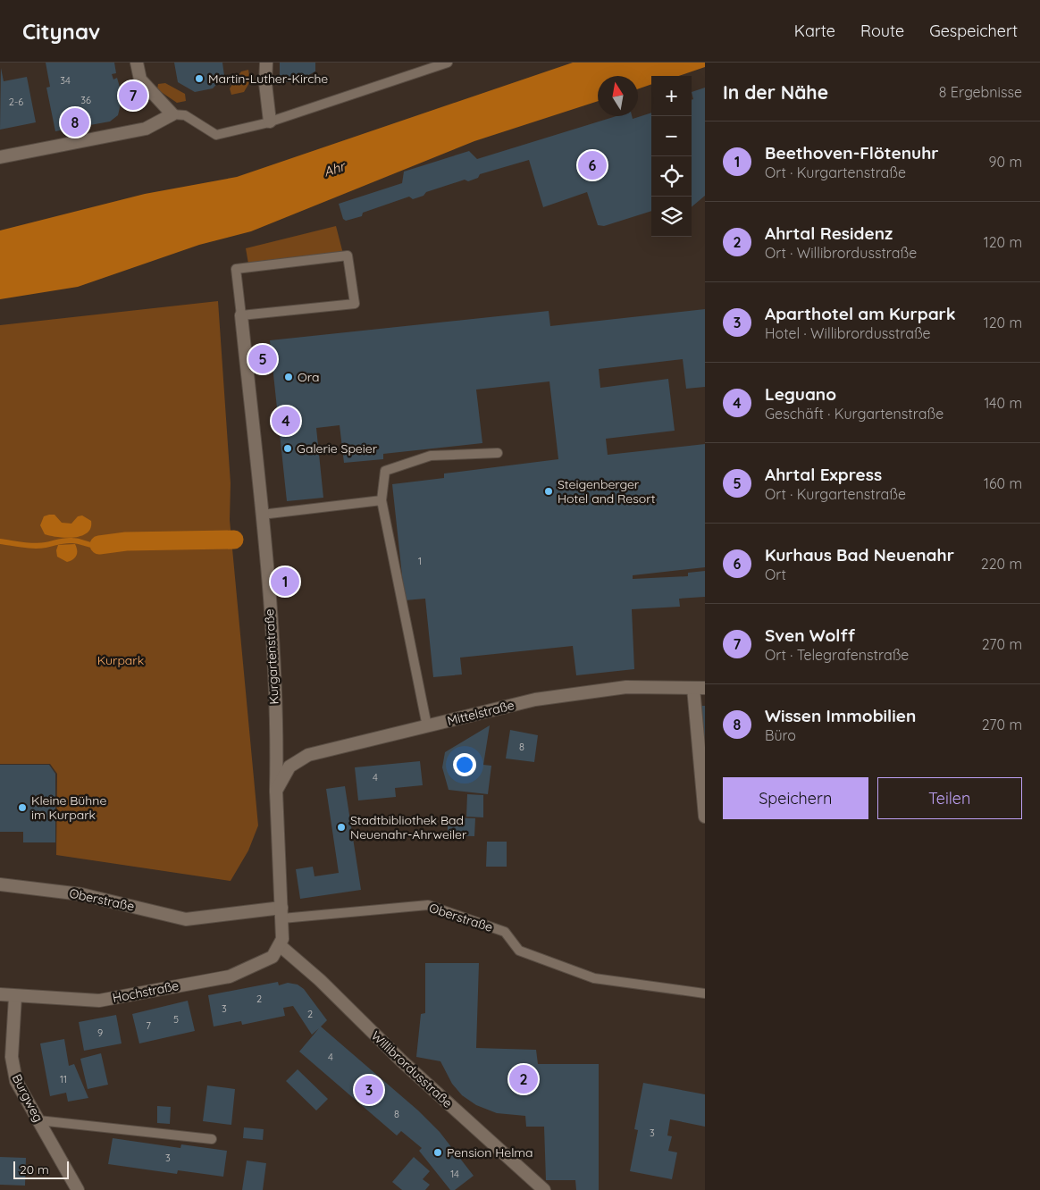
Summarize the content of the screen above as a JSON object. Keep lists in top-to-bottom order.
{
  "streets": {
    "street": [
      "Kurgartenstraße",
      "Mittelstraße",
      "Oberstraße",
      "Hochstraße",
      "Willibrordusstraße",
      "Burgweg"
    ]
  },
  "crossings": [
    ["Kurgartenstraße", "Mittelstraße"],
    ["Kurgartenstraße", "Oberstraße"],
    ["Kurgartenstraße", "Hochstraße"],
    ["Kurgartenstraße", "Willibrordusstraße"],
    ["Hochstraße", "Willibrordusstraße"],
    ["Hochstraße", "Burgweg"]
  ],
  "water": ["Ahr"],
  "parks": ["Kurpark"],
  "places": [
    "Martin-Luther-Kirche",
    "Ora",
    "Galerie Speier",
    "Steigenberger Hotel and Resort",
    "Kleine Bühne im Kurpark",
    "Stadtbibliothek Bad Neuenahr-Ahrweiler",
    "Pension Helma"
  ],
  "house_numbers": [
    "34",
    "36",
    "2-6",
    "1",
    "8",
    "4",
    "2",
    "3",
    "2",
    "5",
    "7",
    "9",
    "4",
    "11",
    "8",
    "3",
    "3",
    "14"
  ],
  "scale_bar": "20 m",
  "north": "top",
  "page": {
    "header": "Citynav",
    "nav": ["Karte", "Route", "Gespeichert"],
    "heading": ["In der Nähe", "8 Ergebnisse"],
    "map_buttons": ["+", "−"],
    "pins": [
      "7",
      "8",
      "6",
      "5",
      "4",
      "1",
      "2",
      "3"
    ],
    "list": [
      {
        "mark": "1",
        "name": "Beethoven-Flötenuhr",
        "note": "Ort · Kurgartenstraße",
        "value": "90 m"
      },
      {
        "mark": "2",
        "name": "Ahrtal Residenz",
        "note": "Ort · Willibrordusstraße",
        "value": "120 m"
      },
      {
        "mark": "3",
        "name": "Aparthotel am Kurpark",
        "note": "Hotel · Willibrordusstraße",
        "value": "120 m"
      },
      {
        "mark": "4",
        "name": "Leguano",
        "note": "Geschäft · Kurgartenstraße",
        "value": "140 m"
      },
      {
        "mark": "5",
        "name": "Ahrtal Express",
        "note": "Ort · Kurgartenstraße",
        "value": "160 m"
      },
      {
        "mark": "6",
        "name": "Kurhaus Bad Neuenahr",
        "note": "Ort",
        "value": "220 m"
      },
      {
        "mark": "7",
        "name": "Sven Wolff",
        "note": "Ort · Telegrafenstraße",
        "value": "270 m"
      },
      {
        "mark": "8",
        "name": "Wissen Immobilien",
        "note": "Büro",
        "value": "270 m"
      }
    ],
    "buttons": ["Speichern", "Teilen"],
    "scale": "20 m"
  }
}
